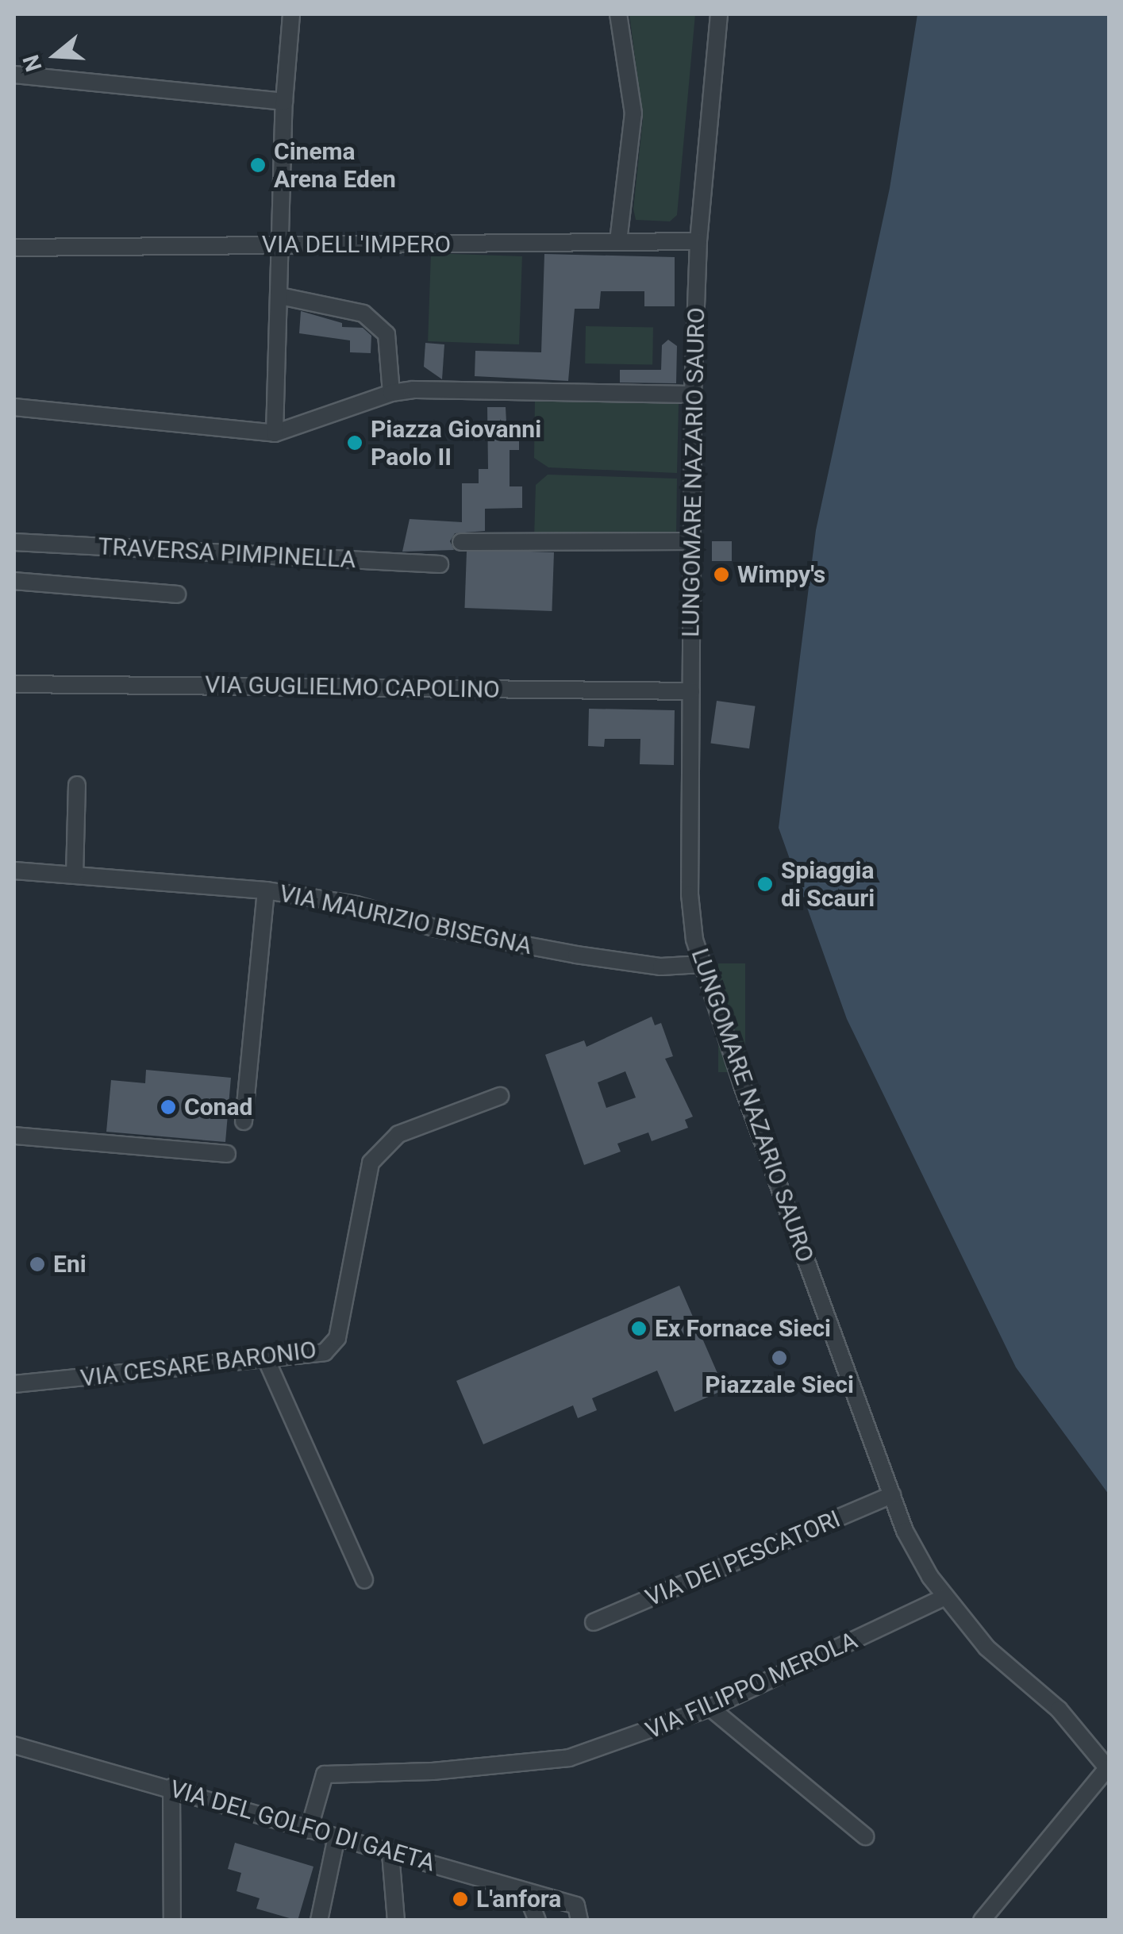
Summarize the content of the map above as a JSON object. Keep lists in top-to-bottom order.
{
  "streets": {
    "street": [
      "VIA DELL'IMPERO",
      "LUNGOMARE NAZARIO SAURO",
      "TRAVERSA PIMPINELLA",
      "VIA GUGLIELMO CAPOLINO",
      "VIA MAURIZIO BISEGNA",
      "VIA CESARE BARONIO",
      "VIA DEI PESCATORI",
      "VIA FILIPPO MEROLA",
      "VIA DEL GOLFO DI GAETA"
    ]
  },
  "crossings": [
    ["VIA DELL'IMPERO", "LUNGOMARE NAZARIO SAURO"],
    ["LUNGOMARE NAZARIO SAURO", "VIA GUGLIELMO CAPOLINO"],
    ["LUNGOMARE NAZARIO SAURO", "VIA MAURIZIO BISEGNA"],
    ["LUNGOMARE NAZARIO SAURO", "VIA DEI PESCATORI"],
    ["LUNGOMARE NAZARIO SAURO", "VIA FILIPPO MEROLA"],
    ["VIA FILIPPO MEROLA", "VIA DEL GOLFO DI GAETA"]
  ],
  "places": [
    "Cinema Arena Eden",
    "Piazza Giovanni Paolo II",
    "Wimpy's",
    "Spiaggia di Scauri",
    "Conad",
    "Eni",
    "Ex Fornace Sieci",
    "Piazzale Sieci",
    "L'anfora"
  ],
  "north": "left"
}
